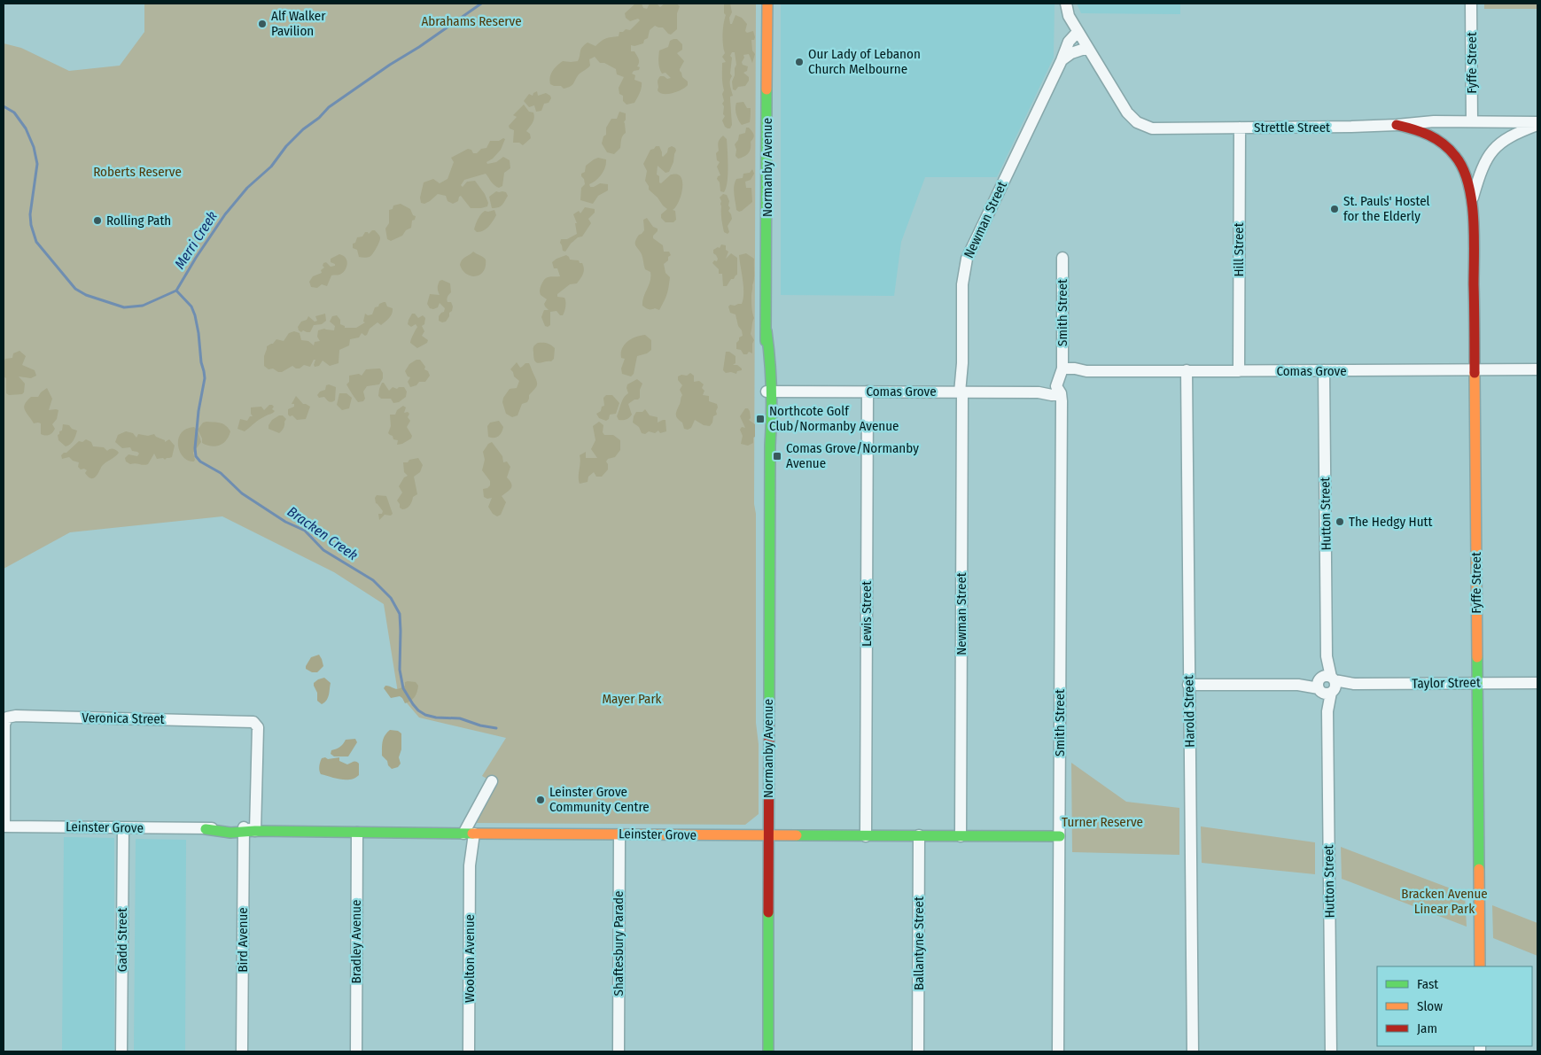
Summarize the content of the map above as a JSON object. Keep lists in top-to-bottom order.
{
  "streets": {
    "street": [
      "Fyffe Street",
      "Strettle Street",
      "Normanby Avenue",
      "Newman Street",
      "Hill Street",
      "Smith Street",
      "Comas Grove",
      "Hutton Street",
      "Lewis Street",
      "Taylor Street",
      "Harold Street",
      "Veronica Street",
      "Leinster Grove",
      "Gadd Street",
      "Bird Avenue",
      "Bradley Avenue",
      "Shaftesbury Parade",
      "Ballantyne Street",
      "Woolton Avenue"
    ]
  },
  "crossings": [
    ["Fyffe Street", "Strettle Street"],
    ["Fyffe Street", "Comas Grove"],
    ["Fyffe Street", "Taylor Street"],
    ["Strettle Street", "Hill Street"],
    ["Normanby Avenue", "Comas Grove"],
    ["Normanby Avenue", "Leinster Grove"],
    ["Newman Street", "Comas Grove"],
    ["Newman Street", "Leinster Grove"],
    ["Hill Street", "Comas Grove"],
    ["Smith Street", "Comas Grove"],
    ["Smith Street", "Leinster Grove"],
    ["Comas Grove", "Hutton Street"],
    ["Comas Grove", "Lewis Street"],
    ["Comas Grove", "Harold Street"],
    ["Hutton Street", "Taylor Street"],
    ["Lewis Street", "Leinster Grove"],
    ["Taylor Street", "Harold Street"],
    ["Veronica Street", "Leinster Grove"],
    ["Leinster Grove", "Gadd Street"],
    ["Leinster Grove", "Bird Avenue"],
    ["Leinster Grove", "Bradley Avenue"],
    ["Leinster Grove", "Shaftesbury Parade"],
    ["Leinster Grove", "Ballantyne Street"],
    ["Leinster Grove", "Woolton Avenue"]
  ],
  "water": ["Merri Creek", "Bracken Creek"],
  "parks": [
    "Abrahams Reserve",
    "Roberts Reserve",
    "Mayer Park",
    "Turner Reserve",
    "Bracken Avenue Linear Park"
  ],
  "places": {
    "other": [
      "Alf Walker Pavilion",
      "Our Lady of Lebanon Church Melbourne",
      "St. Pauls' Hostel for the Elderly",
      "Rolling Path",
      "The Hedgy Hutt",
      "Leinster Grove Community Centre"
    ],
    "transit": ["Northcote Golf Club/Normanby Avenue", "Comas Grove/Normanby Avenue"]
  },
  "legend": ["Fast", "Slow", "Jam"]
}
